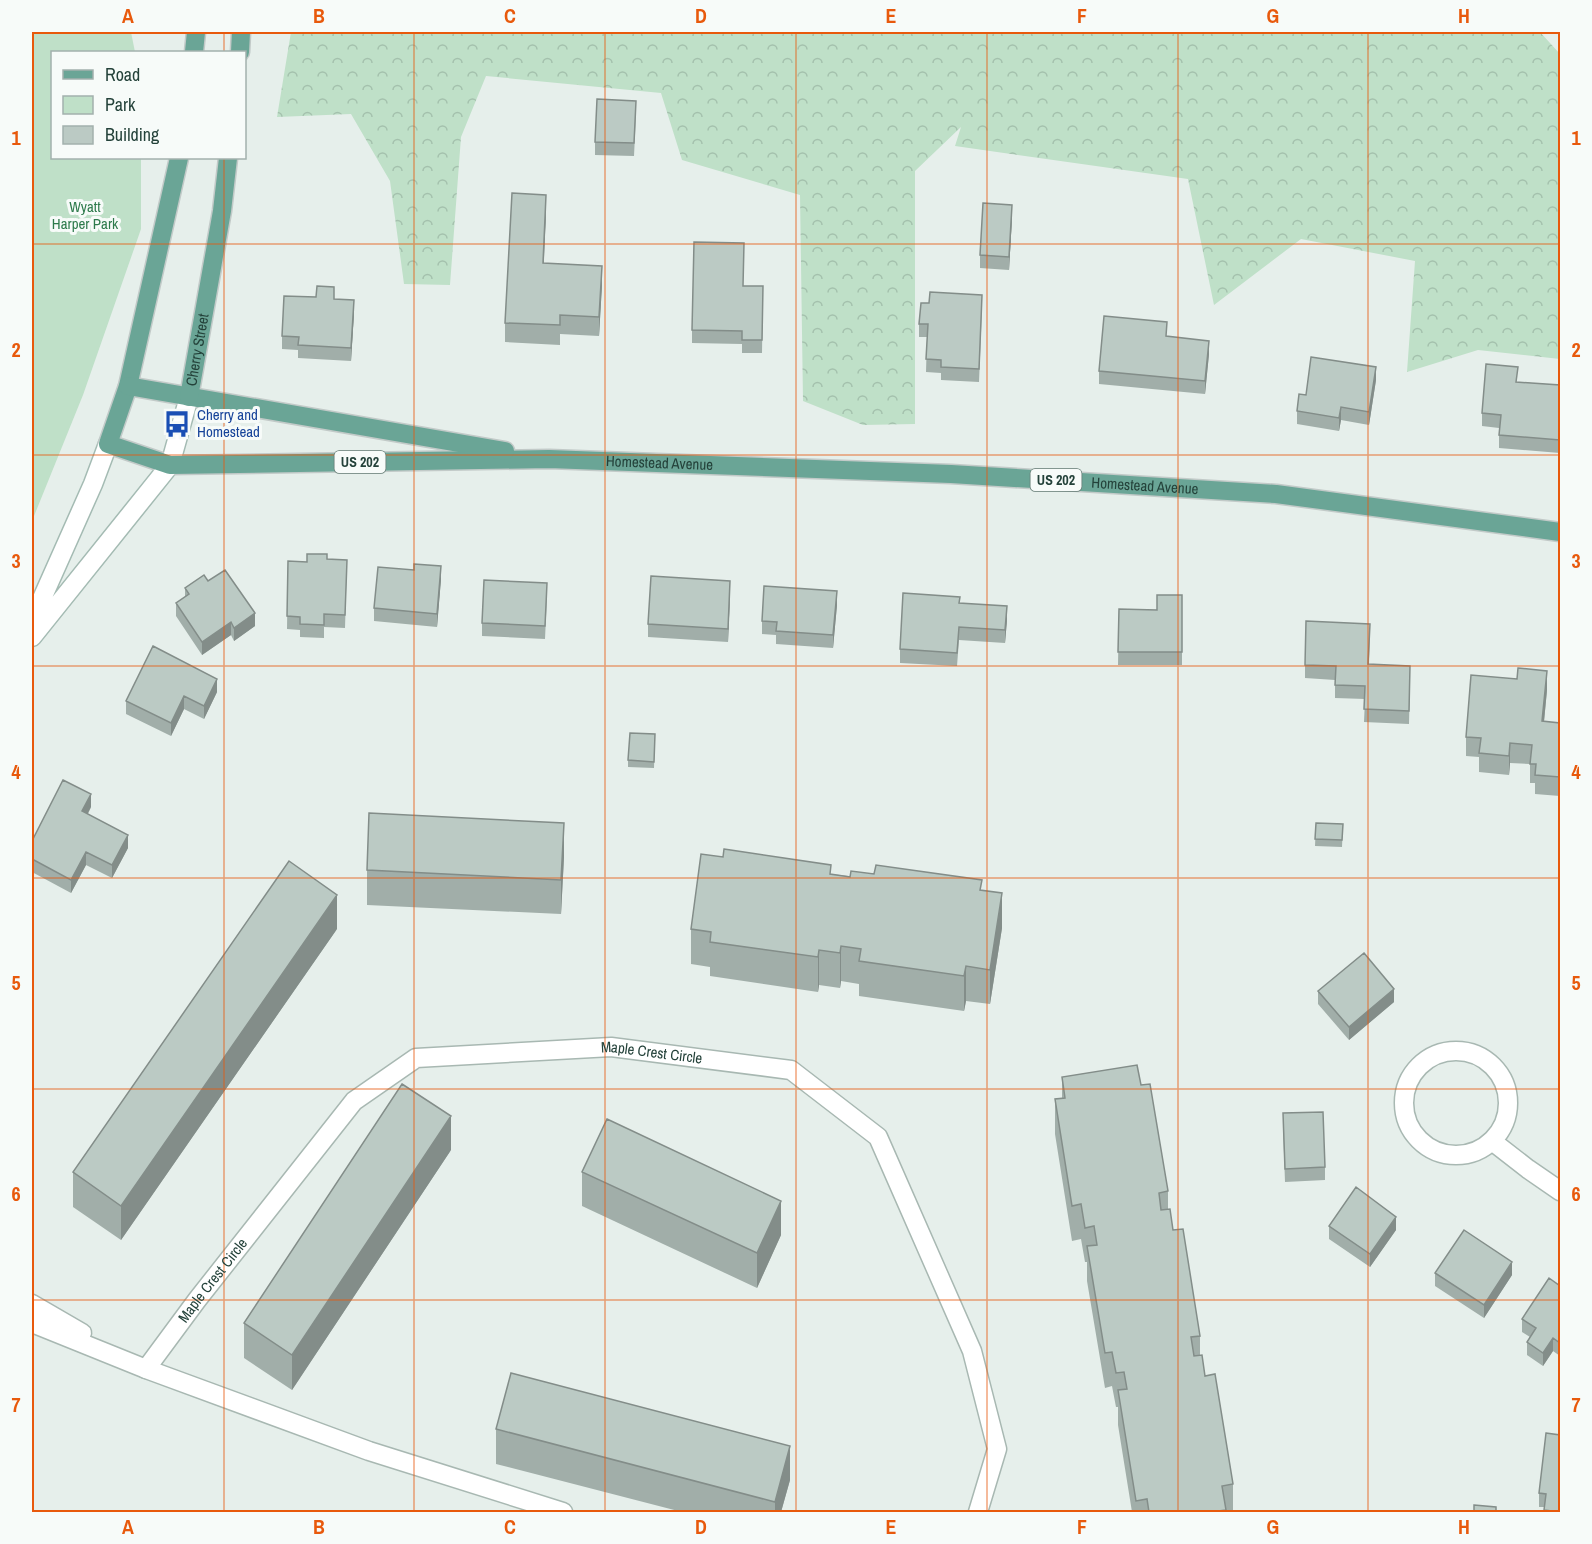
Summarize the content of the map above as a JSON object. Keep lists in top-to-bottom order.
{
  "streets": {
    "main road": ["Cherry Street", "US 202", "Homestead Avenue"],
    "street": ["Maple Crest Circle"]
  },
  "crossings": [
    ["Cherry Street", "Homestead Avenue"]
  ],
  "parks": ["Wyatt Harper Park"],
  "places": {
    "bus stop": ["Cherry and Homestead"]
  },
  "legend": ["Road", "Park", "Building"],
  "grid": {
    "columns": [
      "A",
      "B",
      "C",
      "D",
      "E",
      "F",
      "G",
      "H"
    ],
    "rows": [
      "1",
      "2",
      "3",
      "4",
      "5",
      "6",
      "7"
    ]
  }
}
